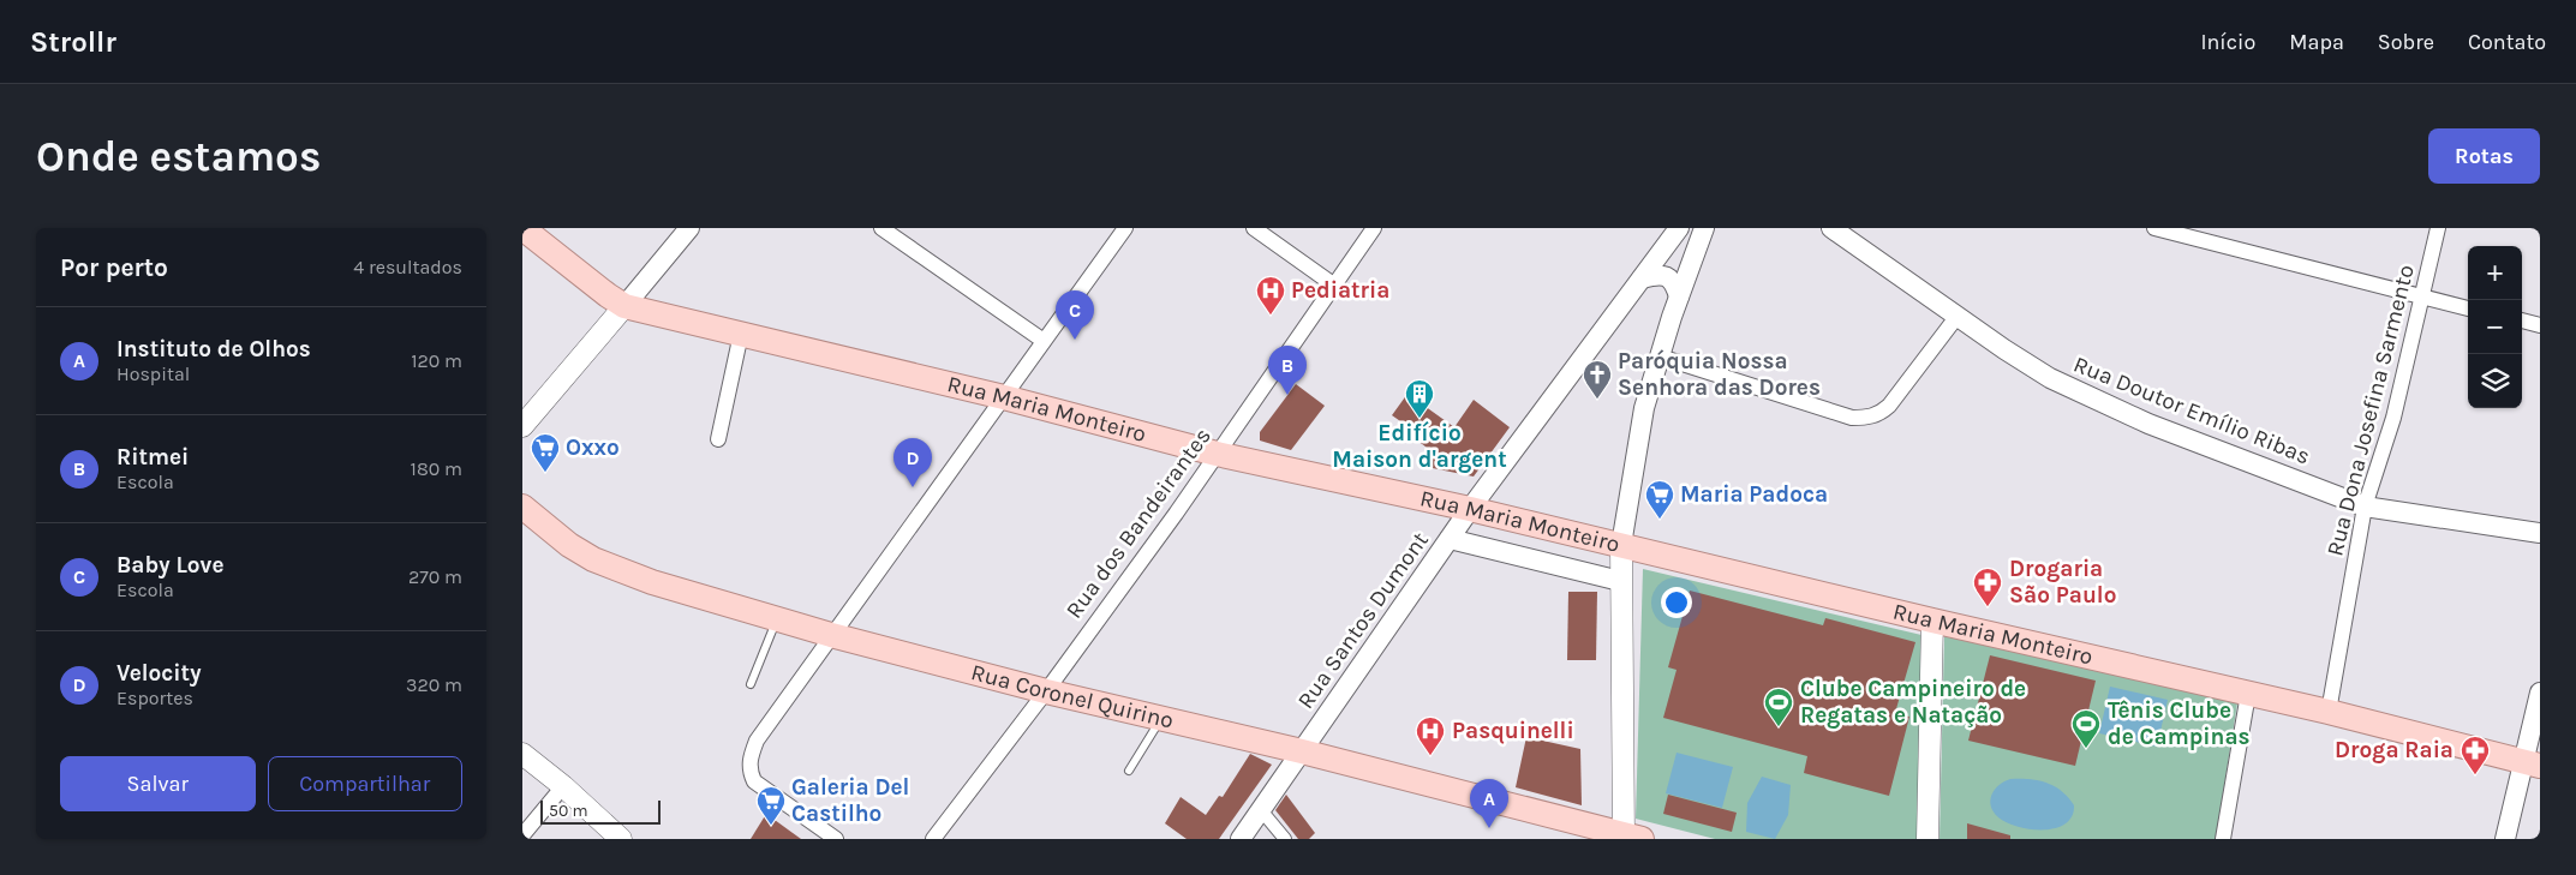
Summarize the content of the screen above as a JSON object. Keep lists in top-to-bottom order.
{
  "streets": {
    "main road": ["Rua Maria Monteiro", "Rua Coronel Quirino"],
    "street": [
      "Rua Doutor Emílio Ribas",
      "Rua Dona Josefina Sarmento",
      "Rua dos Bandeirantes",
      "Rua Santos Dumont"
    ]
  },
  "crossings": [
    ["Rua Maria Monteiro", "Rua Dona Josefina Sarmento"],
    ["Rua Maria Monteiro", "Rua dos Bandeirantes"],
    ["Rua Maria Monteiro", "Rua Santos Dumont"],
    ["Rua Doutor Emílio Ribas", "Rua Dona Josefina Sarmento"],
    ["Rua dos Bandeirantes", "Rua Coronel Quirino"],
    ["Rua Santos Dumont", "Rua Coronel Quirino"]
  ],
  "places": {
    "hospital": ["Pediatria", "Pasquinelli"],
    "church": ["Paróquia Nossa Senhora das Dores"],
    "building": ["Edifício Maison d'argent"],
    "supermarket": ["Oxxo", "Maria Padoca", "Galeria Del Castilho"],
    "pharmacy": ["Drogaria São Paulo", "Droga Raia"],
    "sports": ["Clube Campineiro de Regatas e Natação", "Tênis Clube de Campinas"]
  },
  "scale_bar": "50 m",
  "page": {
    "header": "Strollr",
    "nav": [
      "Início",
      "Mapa",
      "Sobre",
      "Contato"
    ],
    "buttons": [
      "Rotas",
      ["Salvar", "Compartilhar"]
    ],
    "title": "Onde estamos",
    "heading": ["Por perto", "4 resultados"],
    "map_buttons": ["+", "−"],
    "pins": [
      "C",
      "B",
      "D",
      "A"
    ],
    "list": [
      {
        "mark": "A",
        "name": "Instituto de Olhos",
        "note": "Hospital",
        "value": "120 m"
      },
      {
        "mark": "B",
        "name": "Ritmei",
        "note": "Escola",
        "value": "180 m"
      },
      {
        "mark": "C",
        "name": "Baby Love",
        "note": "Escola",
        "value": "270 m"
      },
      {
        "mark": "D",
        "name": "Velocity",
        "note": "Esportes",
        "value": "320 m"
      }
    ],
    "scale": "50 m"
  }
}
